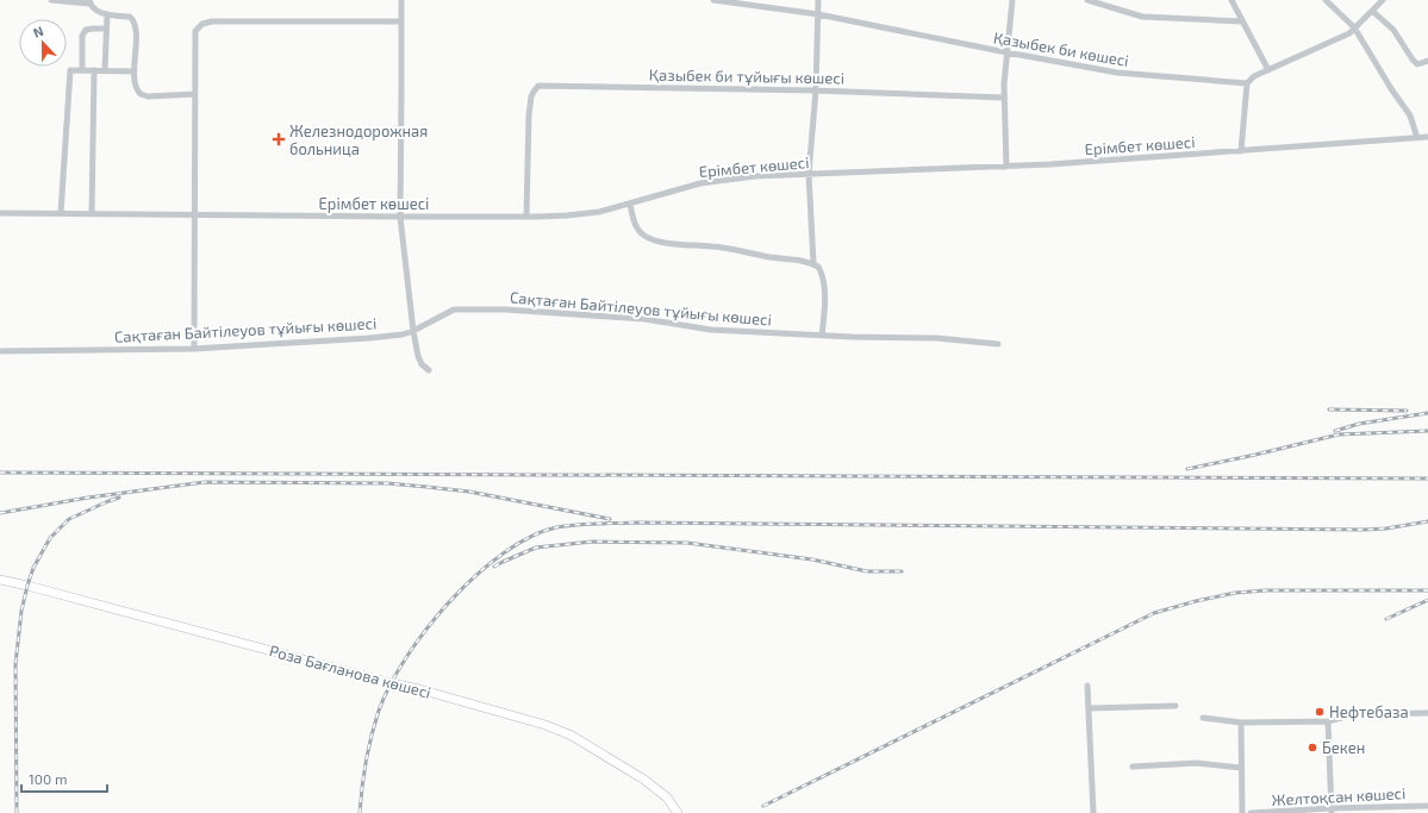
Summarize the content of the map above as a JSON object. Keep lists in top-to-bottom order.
{
  "streets": {
    "street": [
      "Қазыбек би көшесі",
      "Қазыбек би тұйығы көшесі",
      "Ерімбет көшесі",
      "Сақтаған Байтілеуов тұйығы көшесі",
      "Роза Бағланова көшесі",
      "Желтоқсан көшесі"
    ]
  },
  "crossings": [
    ["Қазыбек би тұйығы көшесі", "Ерімбет көшесі"]
  ],
  "places": {
    "health": ["Железнодорожная больница"],
    "other": ["Нефтебаза", "Бекен"]
  },
  "scale_bar": "100 m",
  "north": "top"
}
